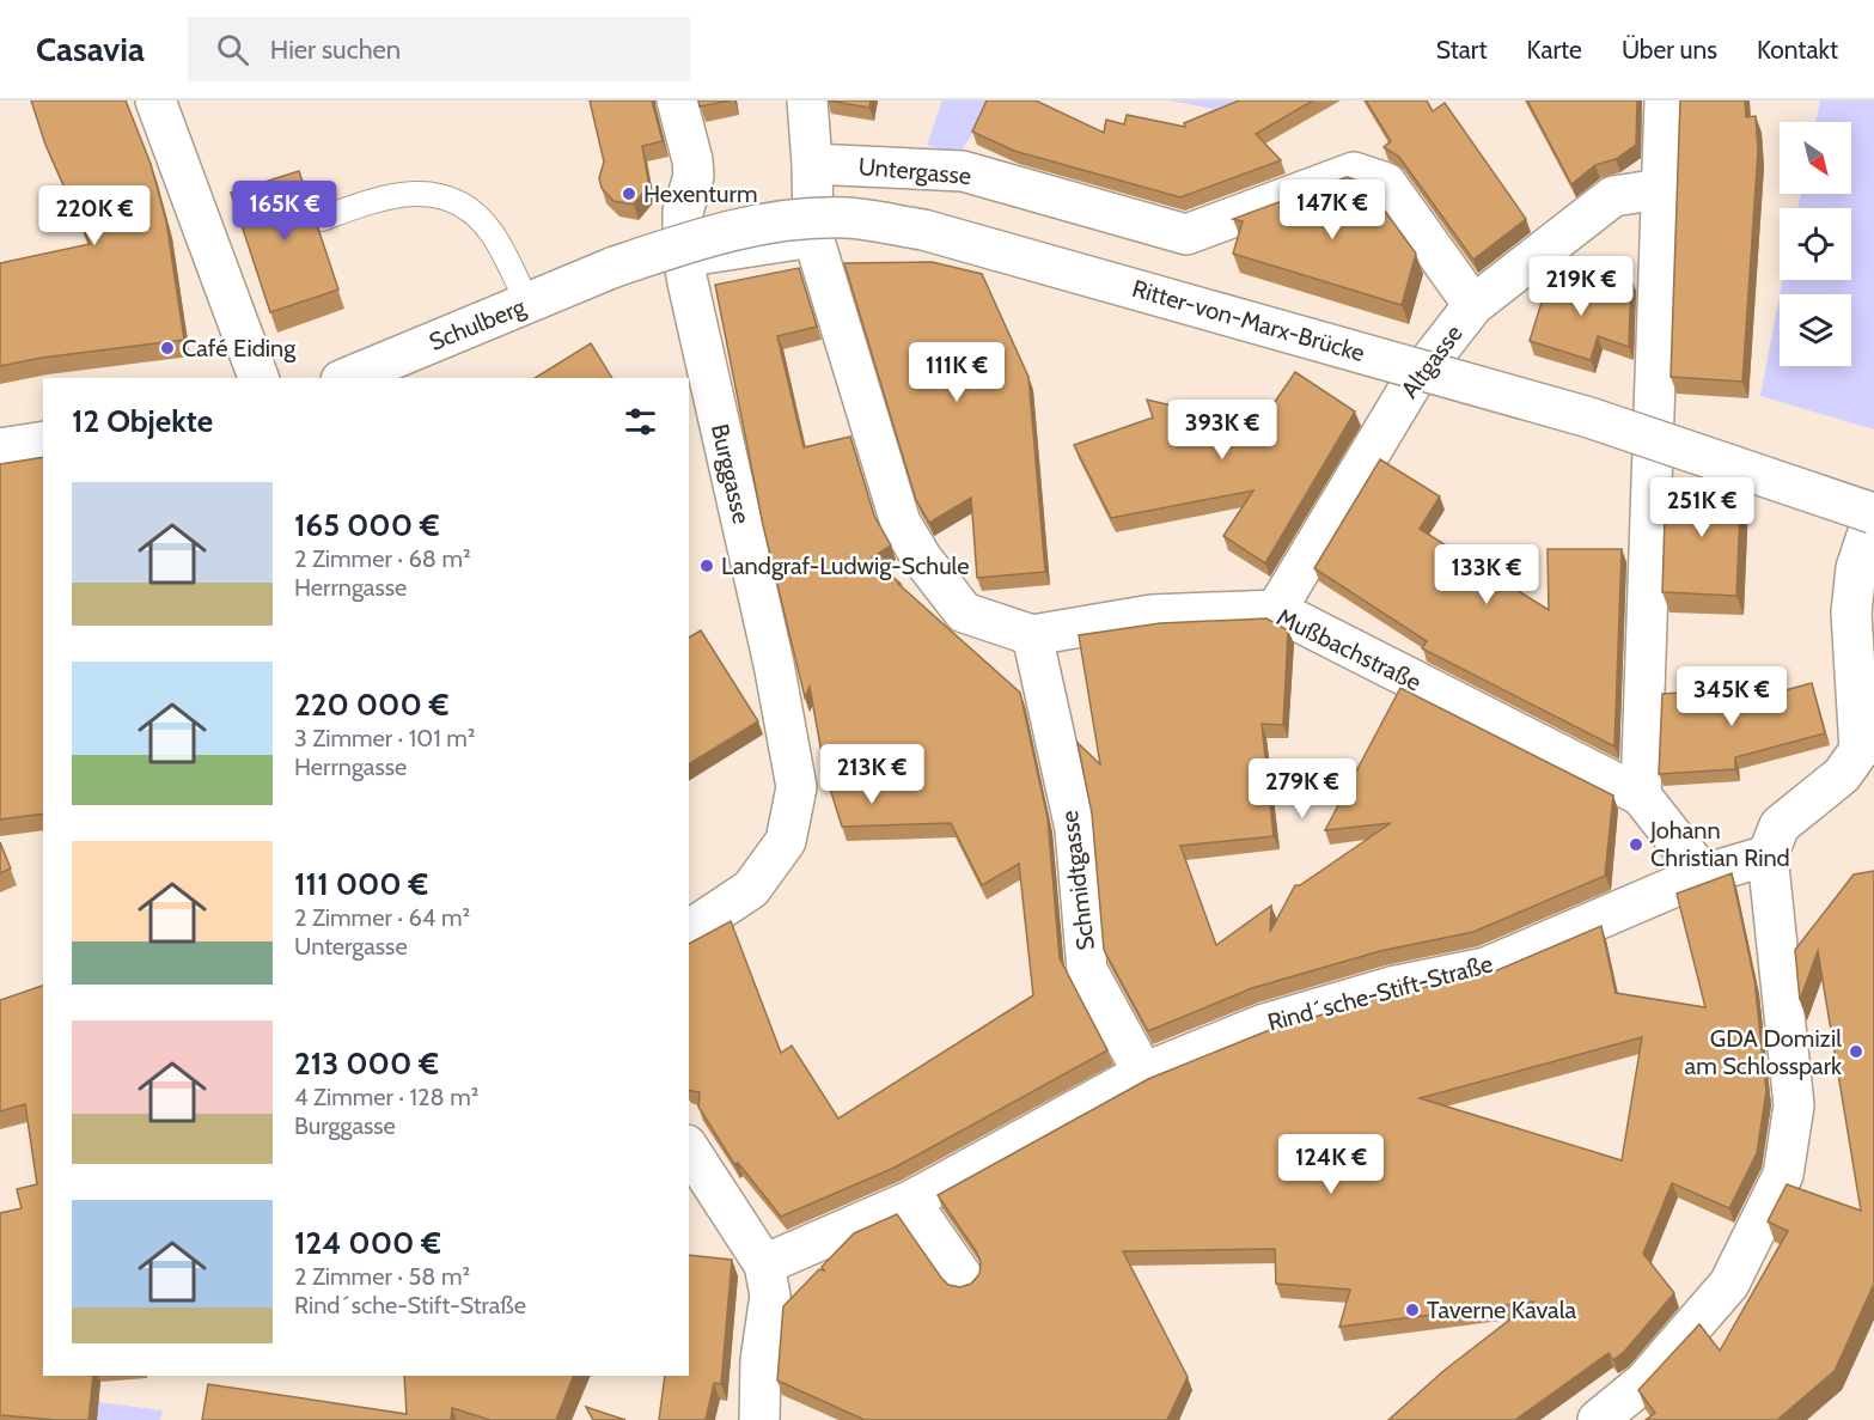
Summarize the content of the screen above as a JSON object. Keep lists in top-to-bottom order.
{
  "streets": {
    "street": [
      "Untergasse",
      "Ritter-von-Marx-Brücke",
      "Schulberg",
      "Altgasse",
      "Burggasse",
      "Mußbachstraße",
      "Schmidtgasse",
      "Rind´sche-Stift-Straße"
    ]
  },
  "crossings": [
    ["Untergasse", "Altgasse"],
    ["Ritter-von-Marx-Brücke", "Schulberg"],
    ["Altgasse", "Mußbachstraße"],
    ["Mußbachstraße", "Schmidtgasse"],
    ["Mußbachstraße", "Rind´sche-Stift-Straße"],
    ["Schmidtgasse", "Rind´sche-Stift-Straße"]
  ],
  "places": [
    "Hexenturm",
    "Café Eiding",
    "Landgraf-Ludwig-Schule",
    "Johann Christian Rind",
    "GDA Domizil am Schlosspark",
    "Taverne Kavala"
  ],
  "north": "bottom right",
  "page": {
    "header": "Casavia",
    "search": "Hier suchen",
    "nav": [
      "Start",
      "Karte",
      "Über uns",
      "Kontakt"
    ],
    "price": [
      "147K €",
      "165K €",
      "220K €",
      "219K €",
      "111K €",
      "393K €",
      "251K €",
      "133K €",
      "345K €",
      "213K €",
      "279K €",
      "124K €"
    ],
    "heading": "12 Objekte",
    "list": [
      {
        "name": "165 000 €",
        "note": "2 Zimmer · 68 m² · Herrngasse"
      },
      {
        "name": "220 000 €",
        "note": "3 Zimmer · 101 m² · Herrngasse"
      },
      {
        "name": "111 000 €",
        "note": "2 Zimmer · 64 m² · Untergasse"
      },
      {
        "name": "213 000 €",
        "note": "4 Zimmer · 128 m² · Burggasse"
      },
      {
        "name": "124 000 €",
        "note": "2 Zimmer · 58 m² · Rind´sche-Stift-Straße"
      }
    ]
  }
}
